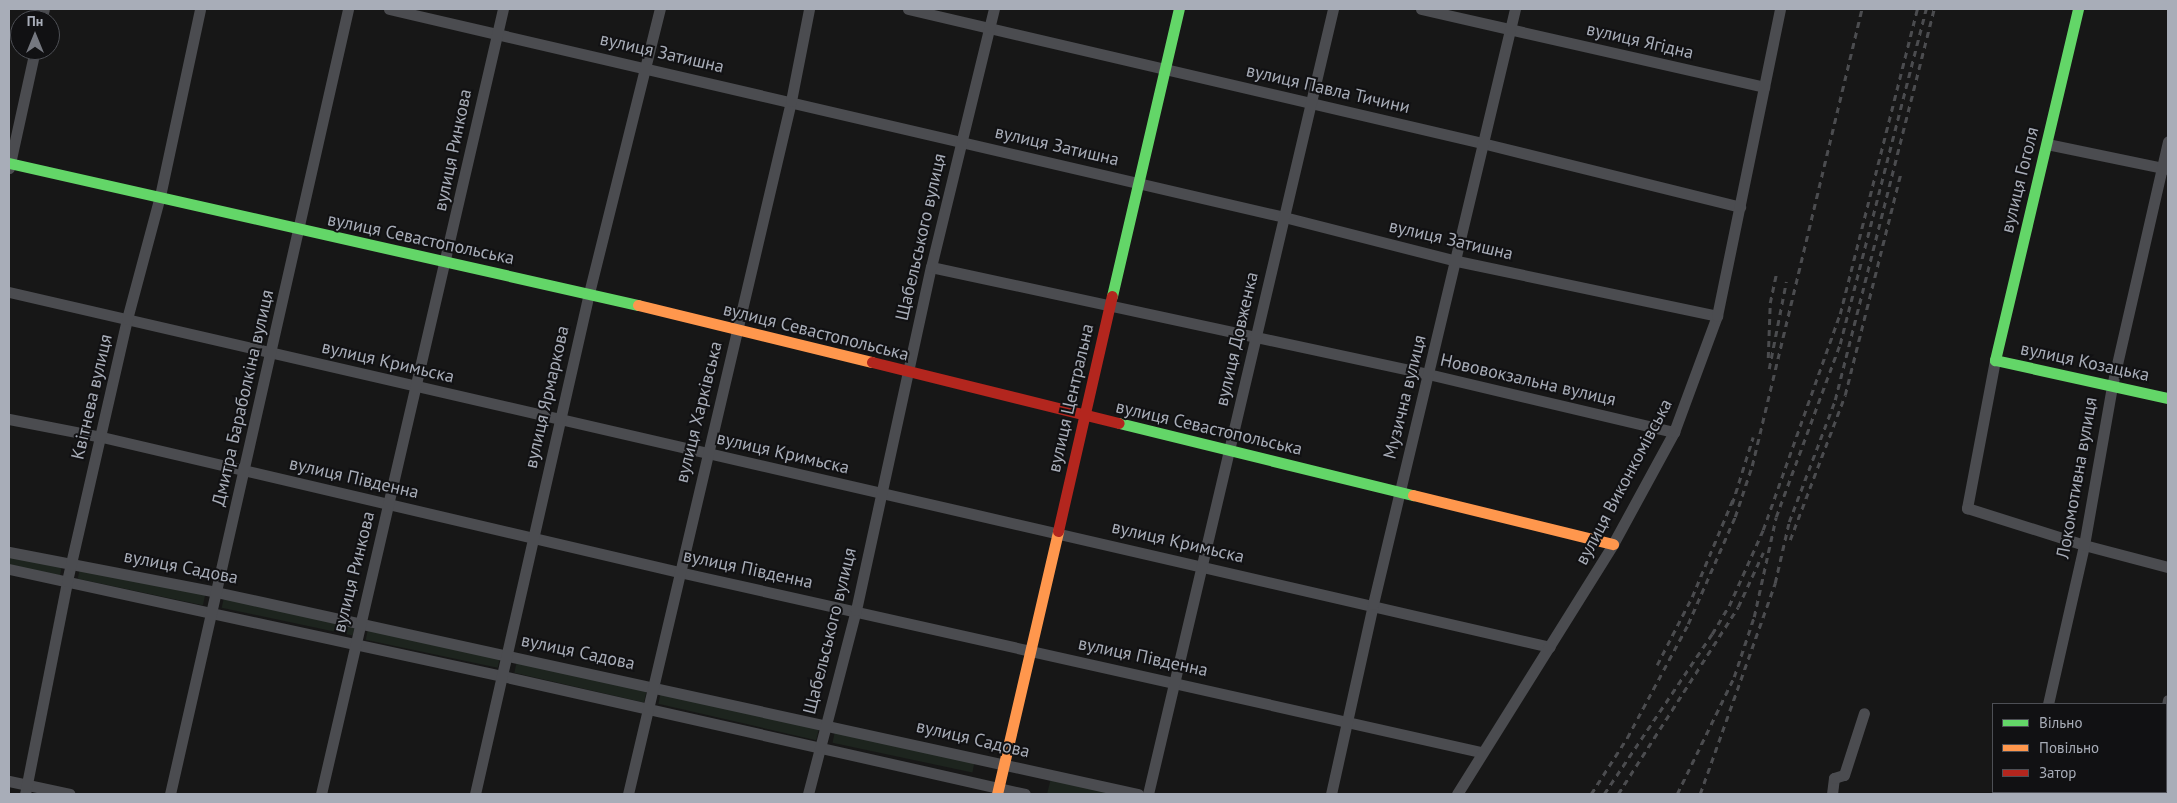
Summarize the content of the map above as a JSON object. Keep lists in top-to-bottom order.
{
  "streets": {
    "street": [
      "вулиця Ягідна",
      "вулиця Затишна",
      "вулиця Павла Тичини",
      "вулиця Ринкова",
      "вулиця Гоголя",
      "Щабельського вулиця",
      "вулиця Севастопольська",
      "вулиця Довженка",
      "вулиця Кримьска",
      "вулиця Козацька",
      "Нововокзальна вулиця",
      "Квітнева вулиця",
      "вулиця Ярмаркова",
      "Музична вулиця",
      "Дмитра Бараболкіна вулиця",
      "вулиця Центральна",
      "вулиця Харківська",
      "вулиця Південна",
      "Локомотивна вулиця",
      "вулиця Виконкомівська",
      "вулиця Садова"
    ]
  },
  "crossings": [
    ["вулиця Ягідна", "Музична вулиця"],
    ["вулиця Ягідна", "вулиця Виконкомівська"],
    ["вулиця Затишна", "вулиця Ринкова"],
    ["вулиця Затишна", "Щабельського вулиця"],
    ["вулиця Затишна", "вулиця Довженка"],
    ["вулиця Затишна", "вулиця Ярмаркова"],
    ["вулиця Затишна", "Музична вулиця"],
    ["вулиця Затишна", "вулиця Центральна"],
    ["вулиця Затишна", "вулиця Харківська"],
    ["вулиця Затишна", "вулиця Виконкомівська"],
    ["вулиця Павла Тичини", "Щабельського вулиця"],
    ["вулиця Павла Тичини", "вулиця Довженка"],
    ["вулиця Павла Тичини", "Музична вулиця"],
    ["вулиця Павла Тичини", "вулиця Центральна"],
    ["вулиця Павла Тичини", "вулиця Виконкомівська"],
    ["вулиця Ринкова", "вулиця Севастопольська"],
    ["вулиця Ринкова", "вулиця Кримьска"],
    ["вулиця Ринкова", "вулиця Південна"],
    ["вулиця Ринкова", "вулиця Садова"],
    ["вулиця Гоголя", "вулиця Козацька"],
    ["Щабельського вулиця", "вулиця Севастопольська"],
    ["Щабельського вулиця", "вулиця Кримьска"],
    ["Щабельського вулиця", "Нововокзальна вулиця"],
    ["Щабельського вулиця", "вулиця Південна"],
    ["Щабельського вулиця", "вулиця Садова"],
    ["вулиця Севастопольська", "вулиця Довженка"],
    ["вулиця Севастопольська", "Квітнева вулиця"],
    ["вулиця Севастопольська", "вулиця Ярмаркова"],
    ["вулиця Севастопольська", "Музична вулиця"],
    ["вулиця Севастопольська", "Дмитра Бараболкіна вулиця"],
    ["вулиця Севастопольська", "вулиця Центральна"],
    ["вулиця Севастопольська", "вулиця Харківська"],
    ["вулиця Севастопольська", "вулиця Виконкомівська"],
    ["вулиця Довженка", "вулиця Кримьска"],
    ["вулиця Довженка", "Нововокзальна вулиця"],
    ["вулиця Довженка", "вулиця Південна"],
    ["вулиця Кримьска", "Квітнева вулиця"],
    ["вулиця Кримьска", "вулиця Ярмаркова"],
    ["вулиця Кримьска", "Музична вулиця"],
    ["вулиця Кримьска", "Дмитра Бараболкіна вулиця"],
    ["вулиця Кримьска", "вулиця Центральна"],
    ["вулиця Кримьска", "вулиця Харківська"],
    ["вулиця Кримьска", "вулиця Виконкомівська"],
    ["вулиця Козацька", "Локомотивна вулиця"],
    ["Нововокзальна вулиця", "Музична вулиця"],
    ["Нововокзальна вулиця", "вулиця Центральна"],
    ["Нововокзальна вулиця", "вулиця Виконкомівська"],
    ["Квітнева вулиця", "вулиця Південна"],
    ["Квітнева вулиця", "вулиця Садова"],
    ["вулиця Ярмаркова", "вулиця Південна"],
    ["вулиця Ярмаркова", "вулиця Садова"],
    ["Музична вулиця", "вулиця Південна"],
    ["Дмитра Бараболкіна вулиця", "вулиця Південна"],
    ["Дмитра Бараболкіна вулиця", "вулиця Садова"],
    ["вулиця Центральна", "вулиця Південна"],
    ["вулиця Центральна", "вулиця Садова"],
    ["вулиця Харківська", "вулиця Південна"],
    ["вулиця Харківська", "вулиця Садова"],
    ["вулиця Південна", "вулиця Виконкомівська"]
  ],
  "legend": ["Вільно", "Повільно", "Затор"],
  "north": "top"
}
